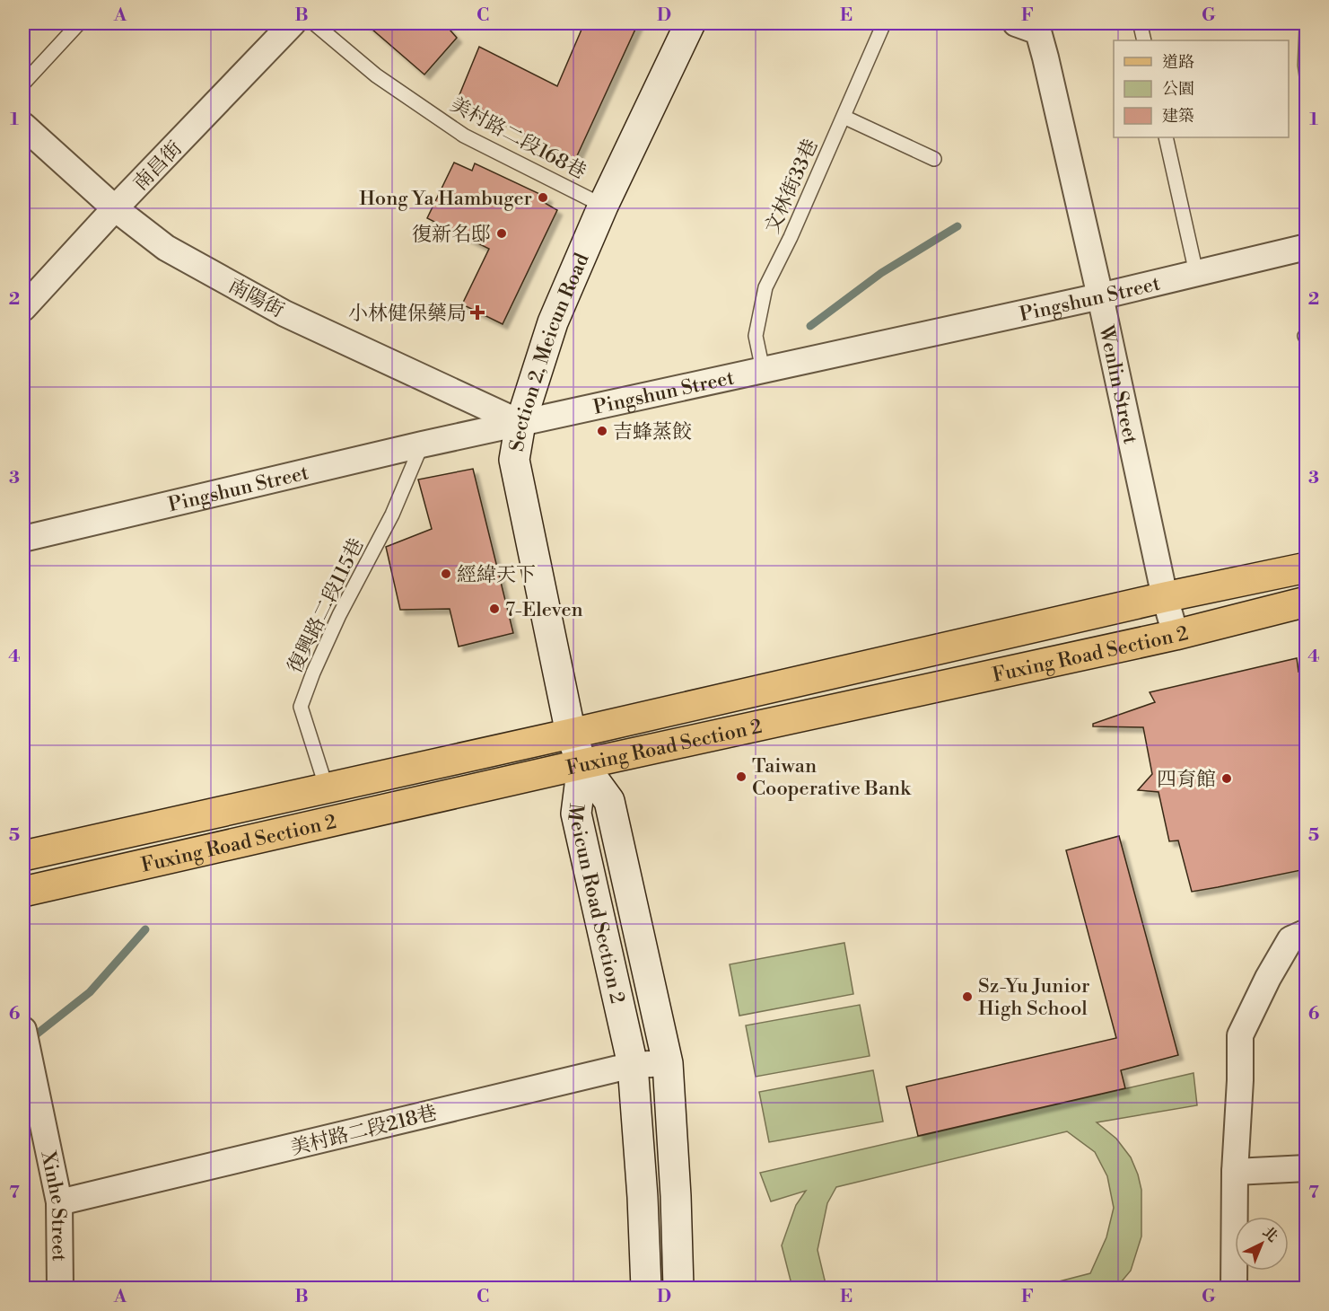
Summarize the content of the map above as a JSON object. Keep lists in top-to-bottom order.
{
  "streets": {
    "main road": ["Fuxing Road Section 2"],
    "street": [
      "南昌街",
      "南陽街",
      "Pingshun Street",
      "Section 2, Meicun Road",
      "Wenlin Street",
      "Meicun Road Section 2",
      "美村路二段218巷",
      "Xinhe Street"
    ],
    "lane": ["美村路二段168巷", "文林街33巷", "復興路二段115巷"]
  },
  "crossings": [
    ["美村路二段168巷", "Section 2, Meicun Road"],
    ["南昌街", "南陽街"],
    ["文林街33巷", "Pingshun Street"],
    ["南陽街", "Pingshun Street"],
    ["南陽街", "Section 2, Meicun Road"],
    ["Pingshun Street", "Section 2, Meicun Road"],
    ["Pingshun Street", "Wenlin Street"],
    ["Pingshun Street", "復興路二段115巷"],
    ["Section 2, Meicun Road", "Fuxing Road Section 2"],
    ["Section 2, Meicun Road", "Meicun Road Section 2"],
    ["Wenlin Street", "Fuxing Road Section 2"],
    ["復興路二段115巷", "Fuxing Road Section 2"],
    ["Fuxing Road Section 2", "Meicun Road Section 2"],
    ["Meicun Road Section 2", "美村路二段218巷"],
    ["美村路二段218巷", "Xinhe Street"]
  ],
  "places": {
    "other": [
      "Hong Ya Hambuger",
      "復新名邸",
      "吉蜂蒸餃",
      "經緯天下",
      "7-Eleven",
      "Taiwan Cooperative Bank",
      "四育館",
      "Sz-Yu Junior High School"
    ],
    "health": ["小林健保藥局"]
  },
  "legend": ["道路", "公園", "建築"],
  "north": "top right",
  "grid": {
    "columns": [
      "A",
      "B",
      "C",
      "D",
      "E",
      "F",
      "G"
    ],
    "rows": [
      "1",
      "2",
      "3",
      "4",
      "5",
      "6",
      "7"
    ]
  }
}
